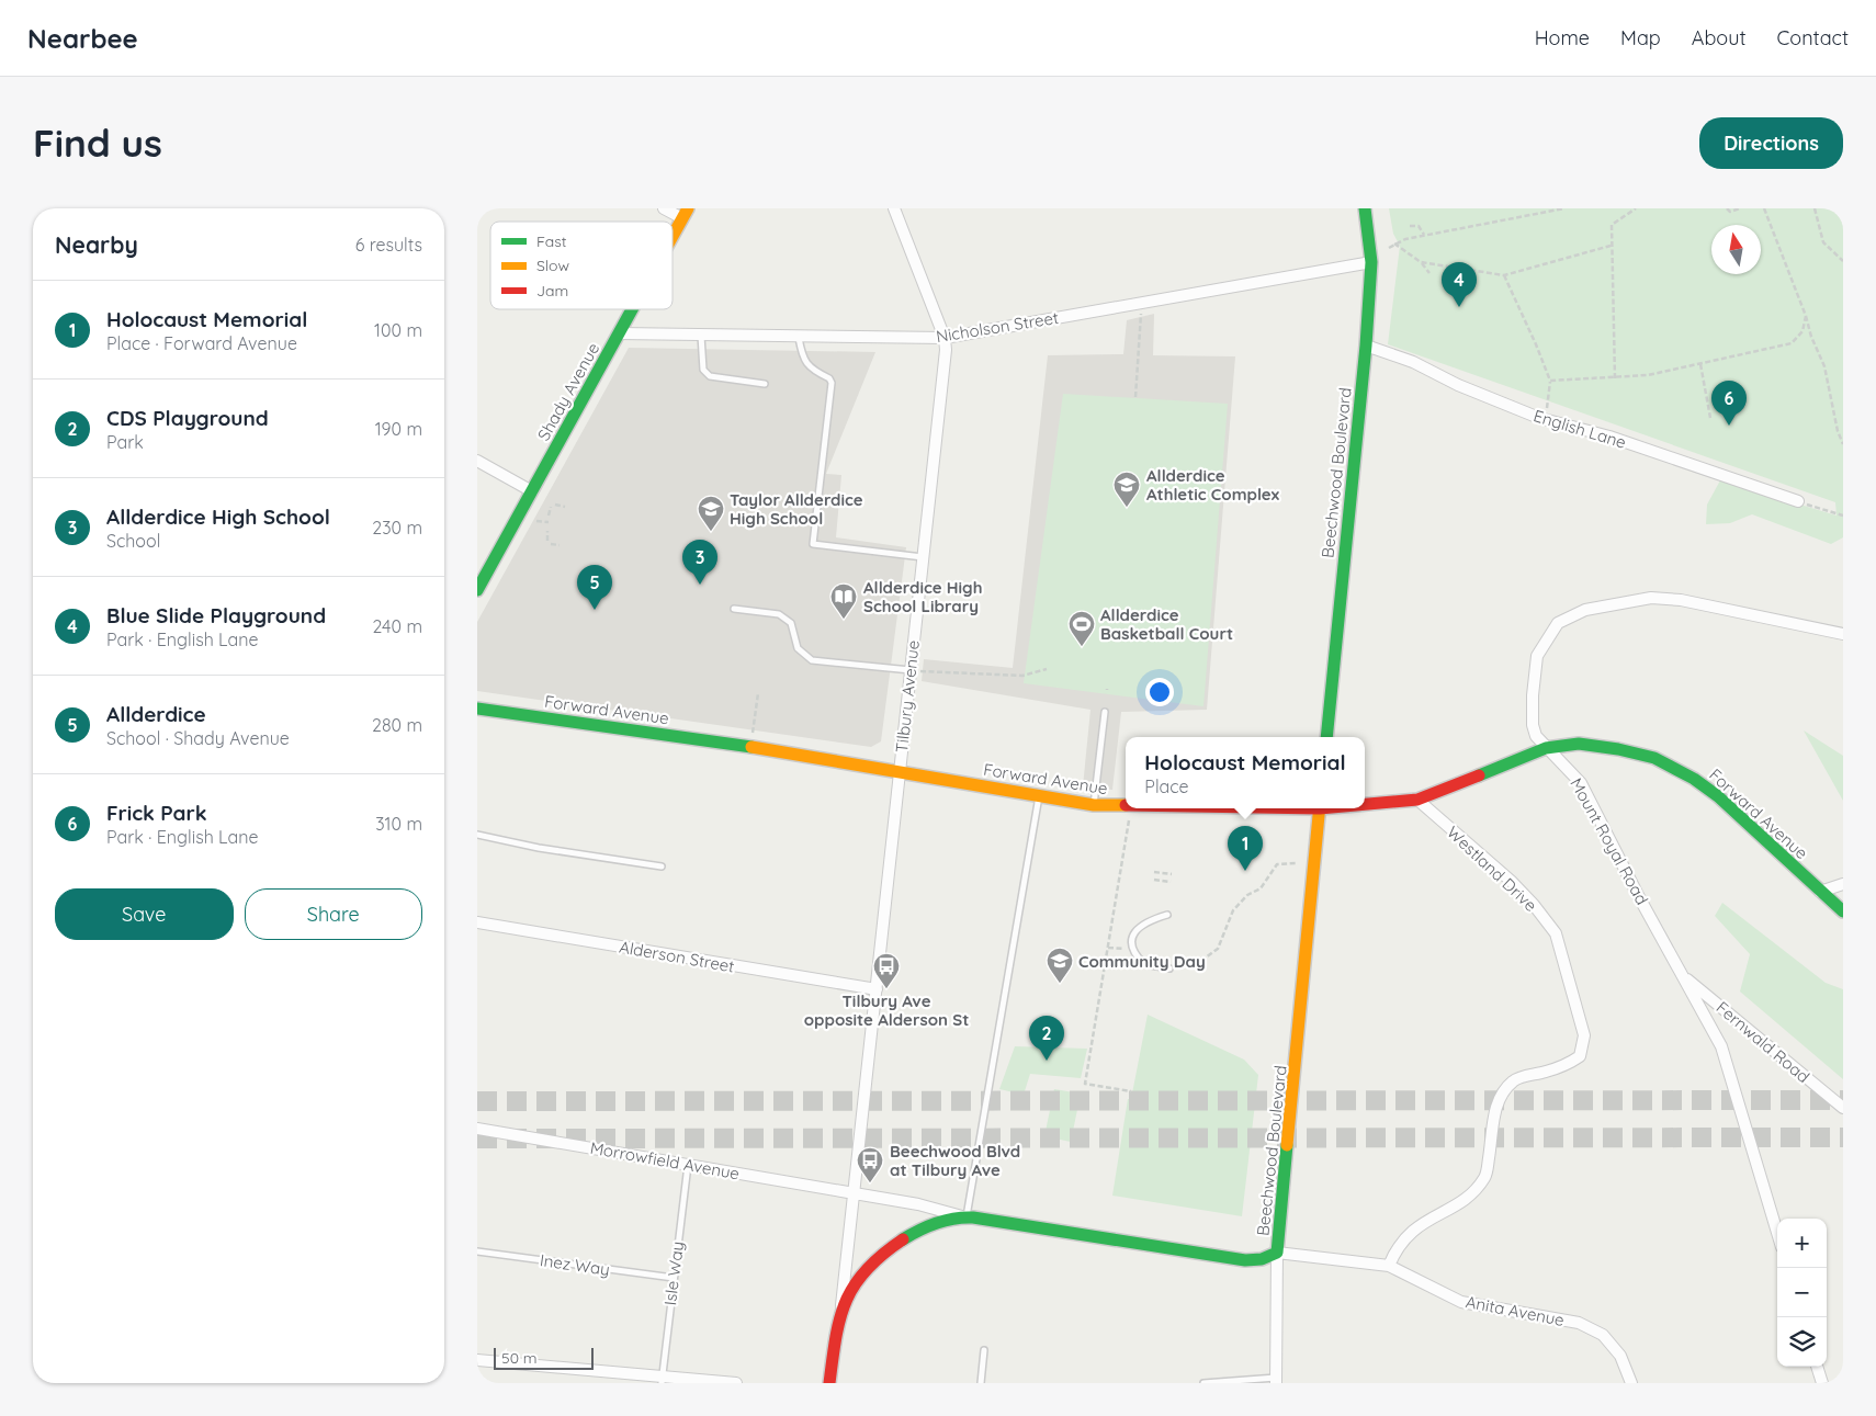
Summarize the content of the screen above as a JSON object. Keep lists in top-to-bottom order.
{
  "streets": {
    "main road": ["Shady Avenue", "Beechwood Boulevard", "Forward Avenue"],
    "street": [
      "Nicholson Street",
      "English Lane",
      "Tilbury Avenue",
      "Mount Royal Road",
      "Westland Drive",
      "Alderson Street",
      "Fernwald Road",
      "Morrowfield Avenue",
      "Anita Avenue"
    ],
    "lane": ["Inez Way", "Isle Way"]
  },
  "crossings": [
    ["Nicholson Street", "Shady Avenue"],
    ["Nicholson Street", "Beechwood Boulevard"],
    ["Nicholson Street", "Tilbury Avenue"],
    ["English Lane", "Beechwood Boulevard"],
    ["Beechwood Boulevard", "Tilbury Avenue"],
    ["Beechwood Boulevard", "Morrowfield Avenue"],
    ["Beechwood Boulevard", "Anita Avenue"],
    ["Tilbury Avenue", "Forward Avenue"],
    ["Tilbury Avenue", "Alderson Street"],
    ["Tilbury Avenue", "Morrowfield Avenue"],
    ["Forward Avenue", "Mount Royal Road"],
    ["Forward Avenue", "Westland Drive"],
    ["Mount Royal Road", "Fernwald Road"],
    ["Westland Drive", "Anita Avenue"],
    ["Morrowfield Avenue", "Isle Way"],
    ["Inez Way", "Isle Way"]
  ],
  "places": {
    "school or university": ["Allderdice Athletic Complex", "Taylor Allderdice High School", "Community Day"],
    "library": ["Allderdice High School Library"],
    "sports": ["Allderdice Basketball Court"],
    "bus stop": ["Tilbury Ave opposite Alderson St", "Beechwood Blvd at Tilbury Ave"]
  },
  "legend": ["Fast", "Slow", "Jam"],
  "scale_bar": "50 m",
  "north": "top",
  "page": {
    "header": "Nearbee",
    "nav": [
      "Home",
      "Map",
      "About",
      "Contact"
    ],
    "buttons": [
      "Directions",
      ["Save", "Share"]
    ],
    "title": "Find us",
    "heading": ["Nearby", "6 results"],
    "pins": [
      "4",
      "6",
      "3",
      "5",
      "1",
      "2"
    ],
    "list": [
      {
        "mark": "1",
        "name": "Holocaust Memorial",
        "note": "Place · Forward Avenue",
        "value": "100 m"
      },
      {
        "mark": "2",
        "name": "CDS Playground",
        "note": "Park",
        "value": "190 m"
      },
      {
        "mark": "3",
        "name": "Allderdice High School",
        "note": "School",
        "value": "230 m"
      },
      {
        "mark": "4",
        "name": "Blue Slide Playground",
        "note": "Park · English Lane",
        "value": "240 m"
      },
      {
        "mark": "5",
        "name": "Allderdice",
        "note": "School · Shady Avenue",
        "value": "280 m"
      },
      {
        "mark": "6",
        "name": "Frick Park",
        "note": "Park · English Lane",
        "value": "310 m"
      }
    ],
    "popup": ["Holocaust Memorial", "Place"],
    "map_buttons": ["+", "−"],
    "scale": "50 m"
  }
}
